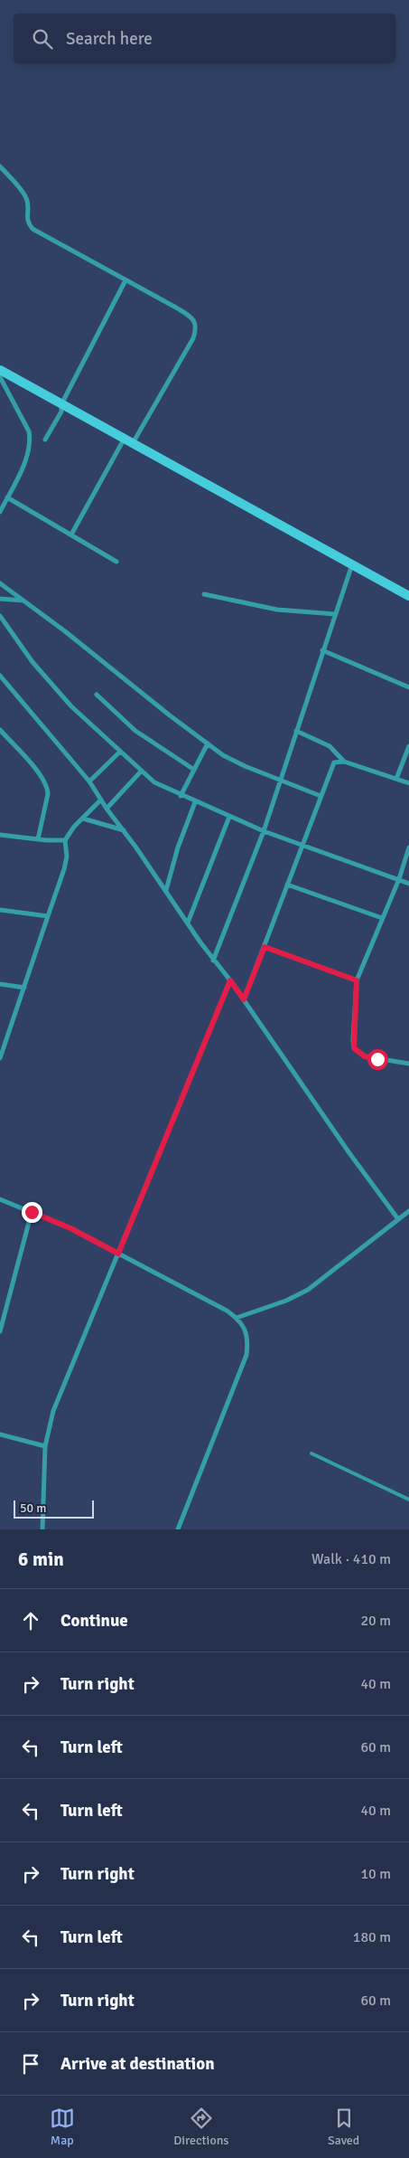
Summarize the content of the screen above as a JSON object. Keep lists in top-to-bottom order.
{
  "scale_bar": "50 m",
  "page": {
    "search": "Search here",
    "scale": "50 m",
    "heading": ["6 min", "Walk · 410 m"],
    "list": [
      ["Continue", "20 m"],
      ["Turn right", "40 m"],
      ["Turn left", "60 m"],
      ["Turn left", "40 m"],
      ["Turn right", "10 m"],
      ["Turn left", "180 m"],
      ["Turn right", "60 m"],
      "Arrive at destination"
    ],
    "nav": ["Map", "Directions", "Saved"]
  }
}
